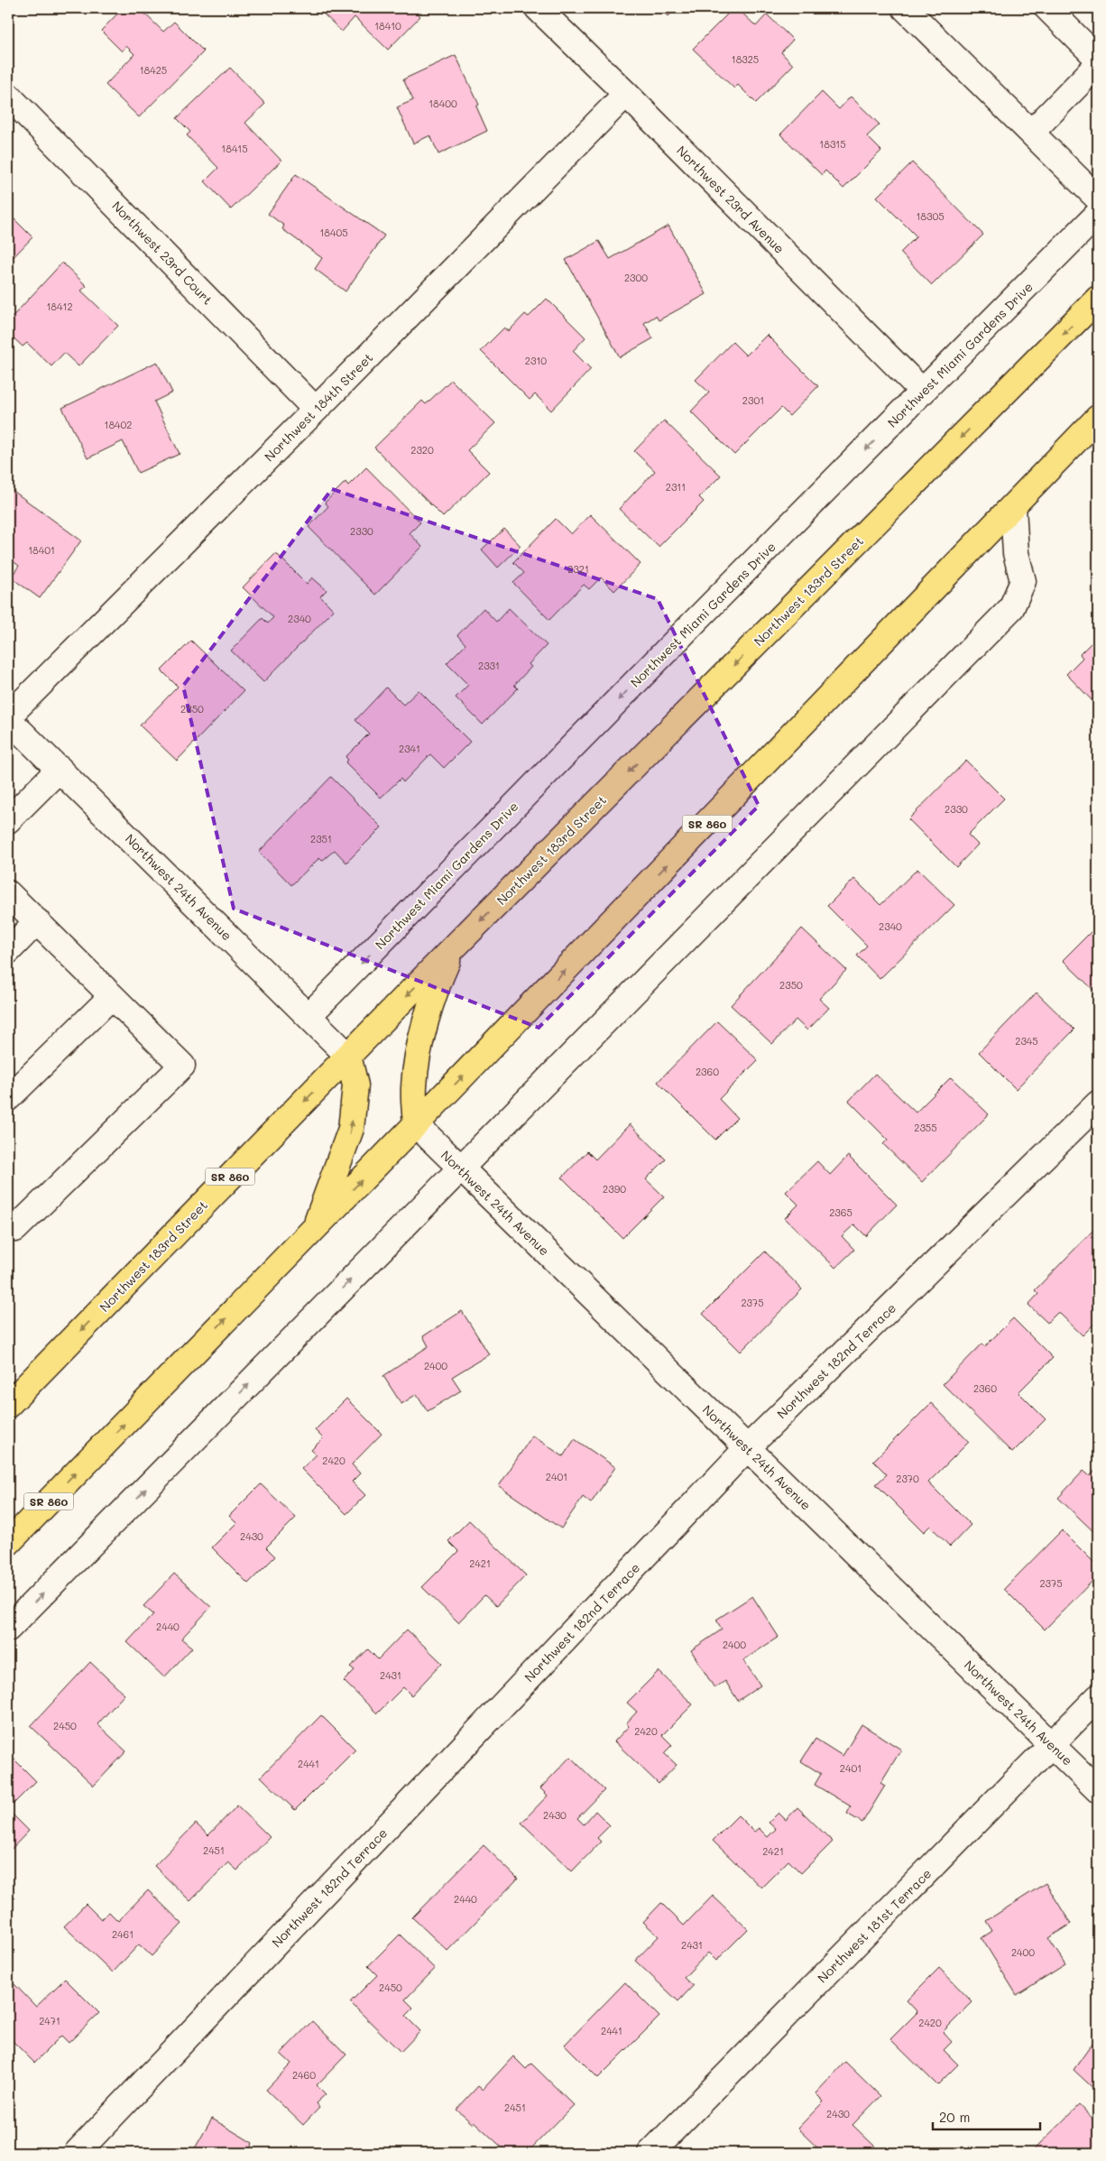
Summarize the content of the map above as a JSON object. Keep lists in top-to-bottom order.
{
  "streets": {
    "main road": ["Northwest 183rd Street", "SR 860"],
    "street": [
      "Northwest 23rd Avenue",
      "Northwest 23rd Court",
      "Northwest Miami Gardens Drive",
      "Northwest 184th Street",
      "Northwest 24th Avenue",
      "Northwest 182nd Terrace",
      "Northwest 181st Terrace"
    ]
  },
  "crossings": [
    ["Northwest 23rd Avenue", "Northwest Miami Gardens Drive"],
    ["Northwest 23rd Avenue", "Northwest 184th Street"],
    ["Northwest 23rd Court", "Northwest 184th Street"],
    ["Northwest Miami Gardens Drive", "Northwest 24th Avenue"],
    ["Northwest 184th Street", "Northwest 24th Avenue"],
    ["Northwest 183rd Street", "Northwest 24th Avenue"],
    ["SR 860", "Northwest 24th Avenue"],
    ["Northwest 24th Avenue", "Northwest 182nd Terrace"],
    ["Northwest 24th Avenue", "Northwest 181st Terrace"]
  ],
  "house_numbers": [
    "18410",
    "18325",
    "18425",
    "18400",
    "18315",
    "18415",
    "18305",
    "18405",
    "2300",
    "18412",
    "2310",
    "2301",
    "18402",
    "2320",
    "2311",
    "2330",
    "18401",
    "2321",
    "2340",
    "2331",
    "2350",
    "2341",
    "2330",
    "2351",
    "2340",
    "2350",
    "2345",
    "2360",
    "2355",
    "2390",
    "2365",
    "2375",
    "2400",
    "2360",
    "2420",
    "2401",
    "2370",
    "2430",
    "2421",
    "2375",
    "2440",
    "2400",
    "2431",
    "2450",
    "2420",
    "2441",
    "2401",
    "2430",
    "2451",
    "2421",
    "2440",
    "2461",
    "2431",
    "2400",
    "2450",
    "2471",
    "2420",
    "2441",
    "2460",
    "2451",
    "2430"
  ],
  "scale_bar": "20 m"
}
